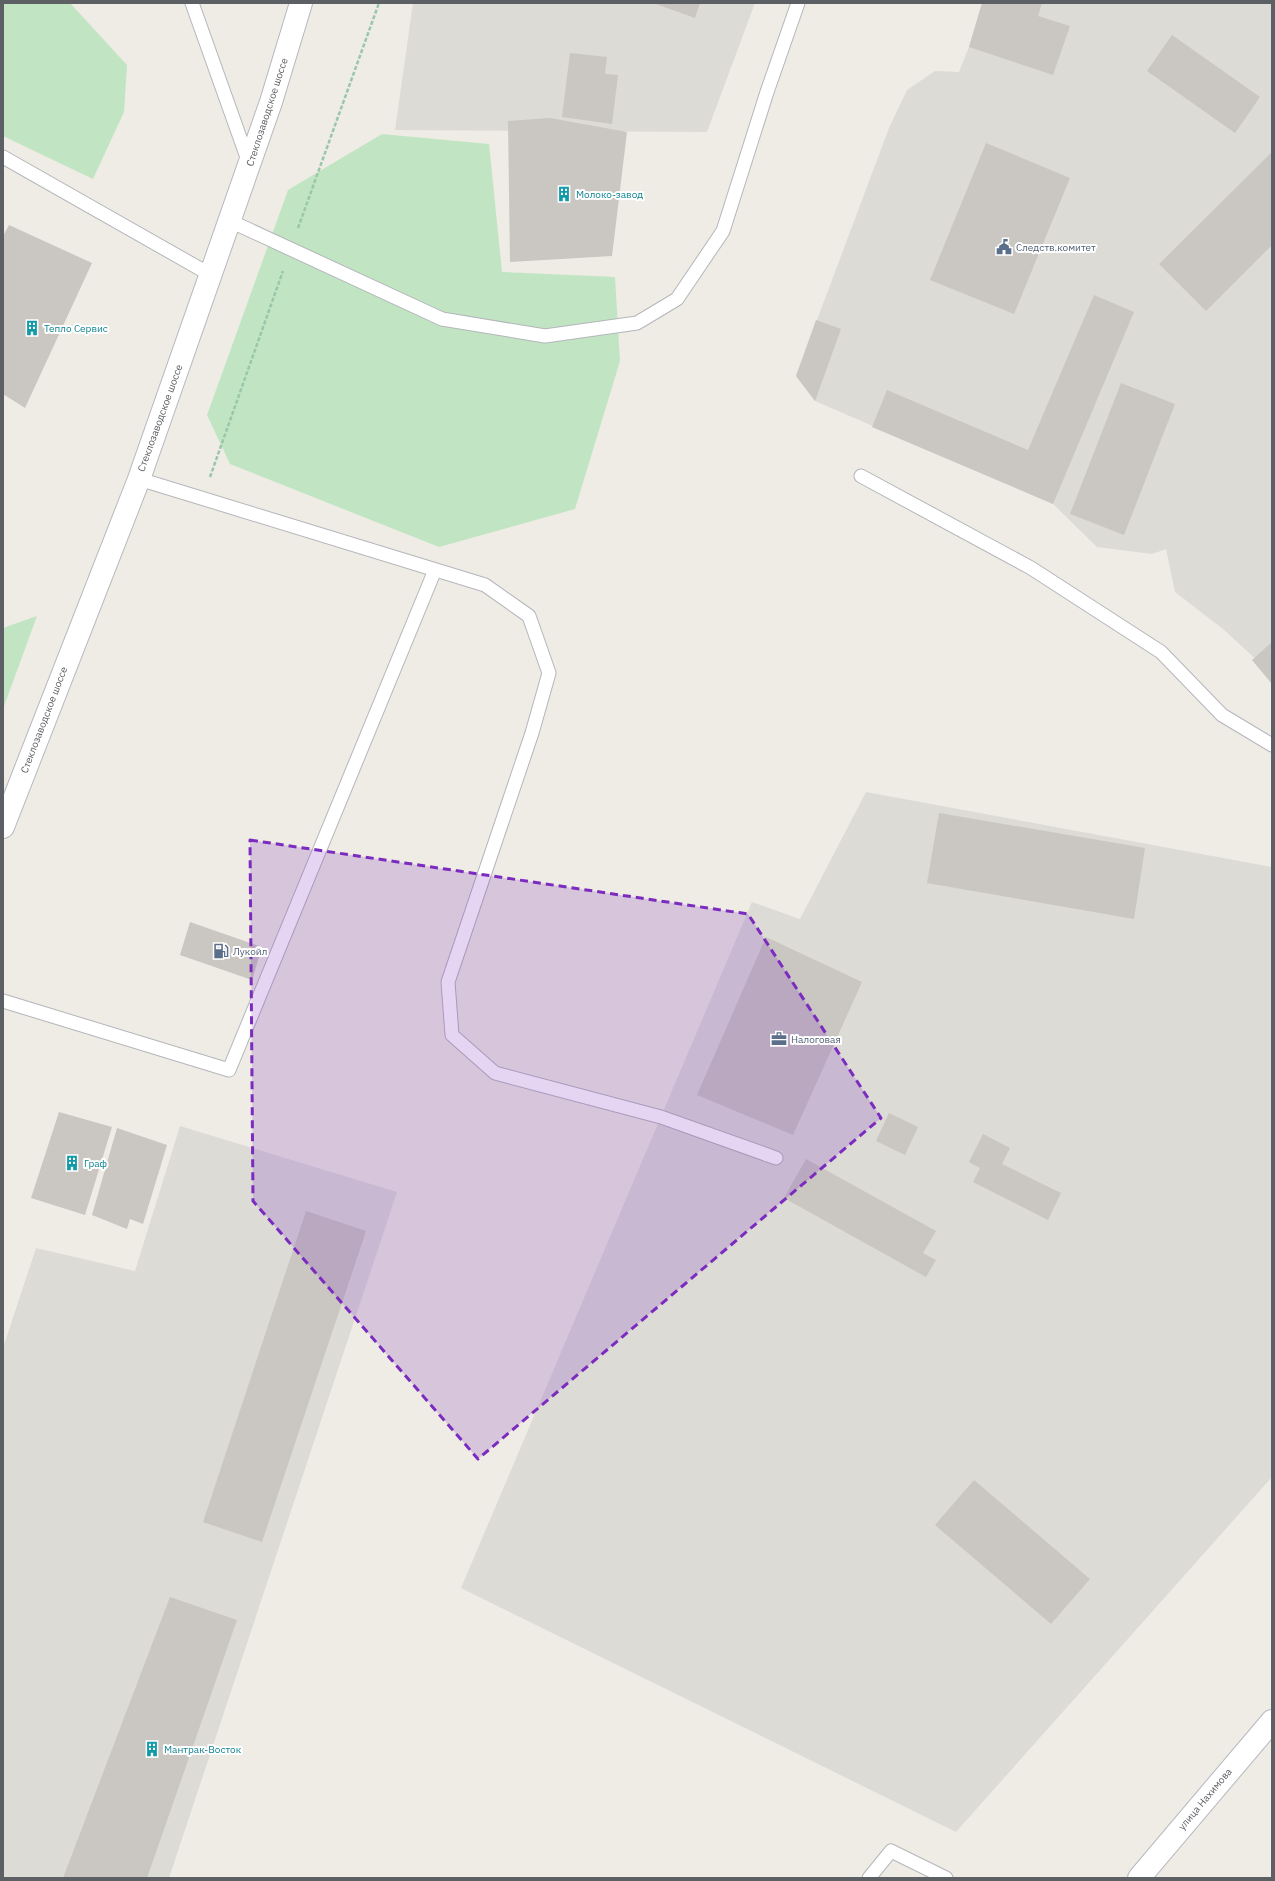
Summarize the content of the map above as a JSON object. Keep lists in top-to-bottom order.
{
  "streets": {
    "main road": ["Стеклозаводское шоссе", "улица Нахимова"]
  },
  "places": {
    "building": [
      "Молоко-завод",
      "Тепло Сервис",
      "Граф",
      "Мантрак-Восток"
    ],
    "public building": ["Следств.комитет"],
    "fuel station": ["Лукойл"],
    "office": ["Налоговая"]
  }
}
